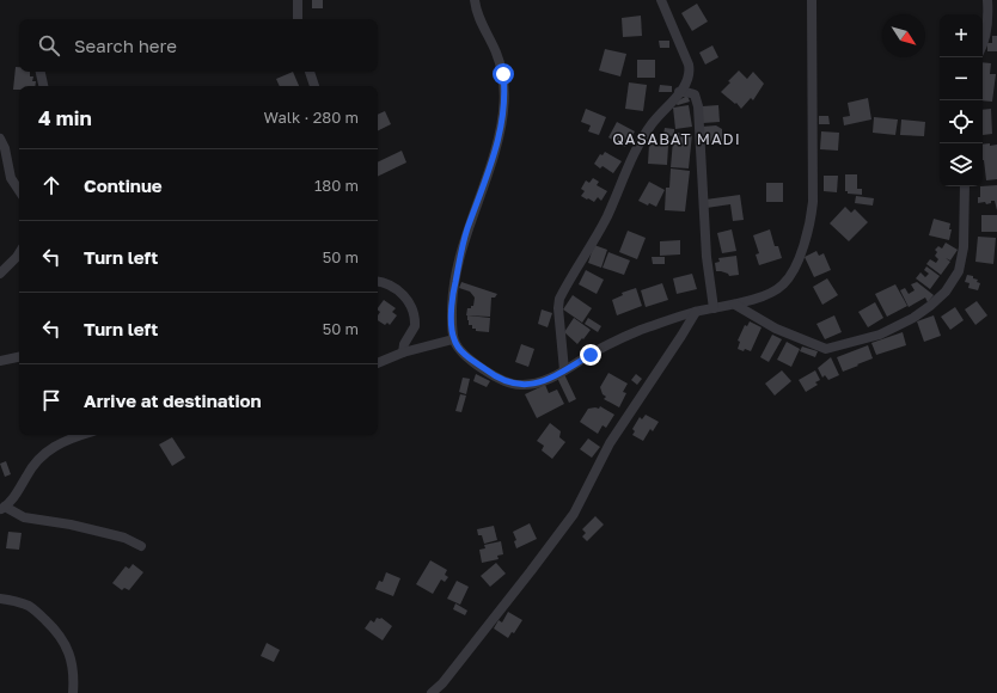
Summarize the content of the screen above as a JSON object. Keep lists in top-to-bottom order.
{
  "districts": ["QASABAT MADI"],
  "north": "bottom right",
  "page": {
    "map_buttons": ["+", "−"],
    "search": "Search here",
    "heading": ["4 min", "Walk · 280 m"],
    "list": [
      ["Continue", "180 m"],
      ["Turn left", "50 m"],
      ["Turn left", "50 m"],
      "Arrive at destination"
    ]
  }
}
